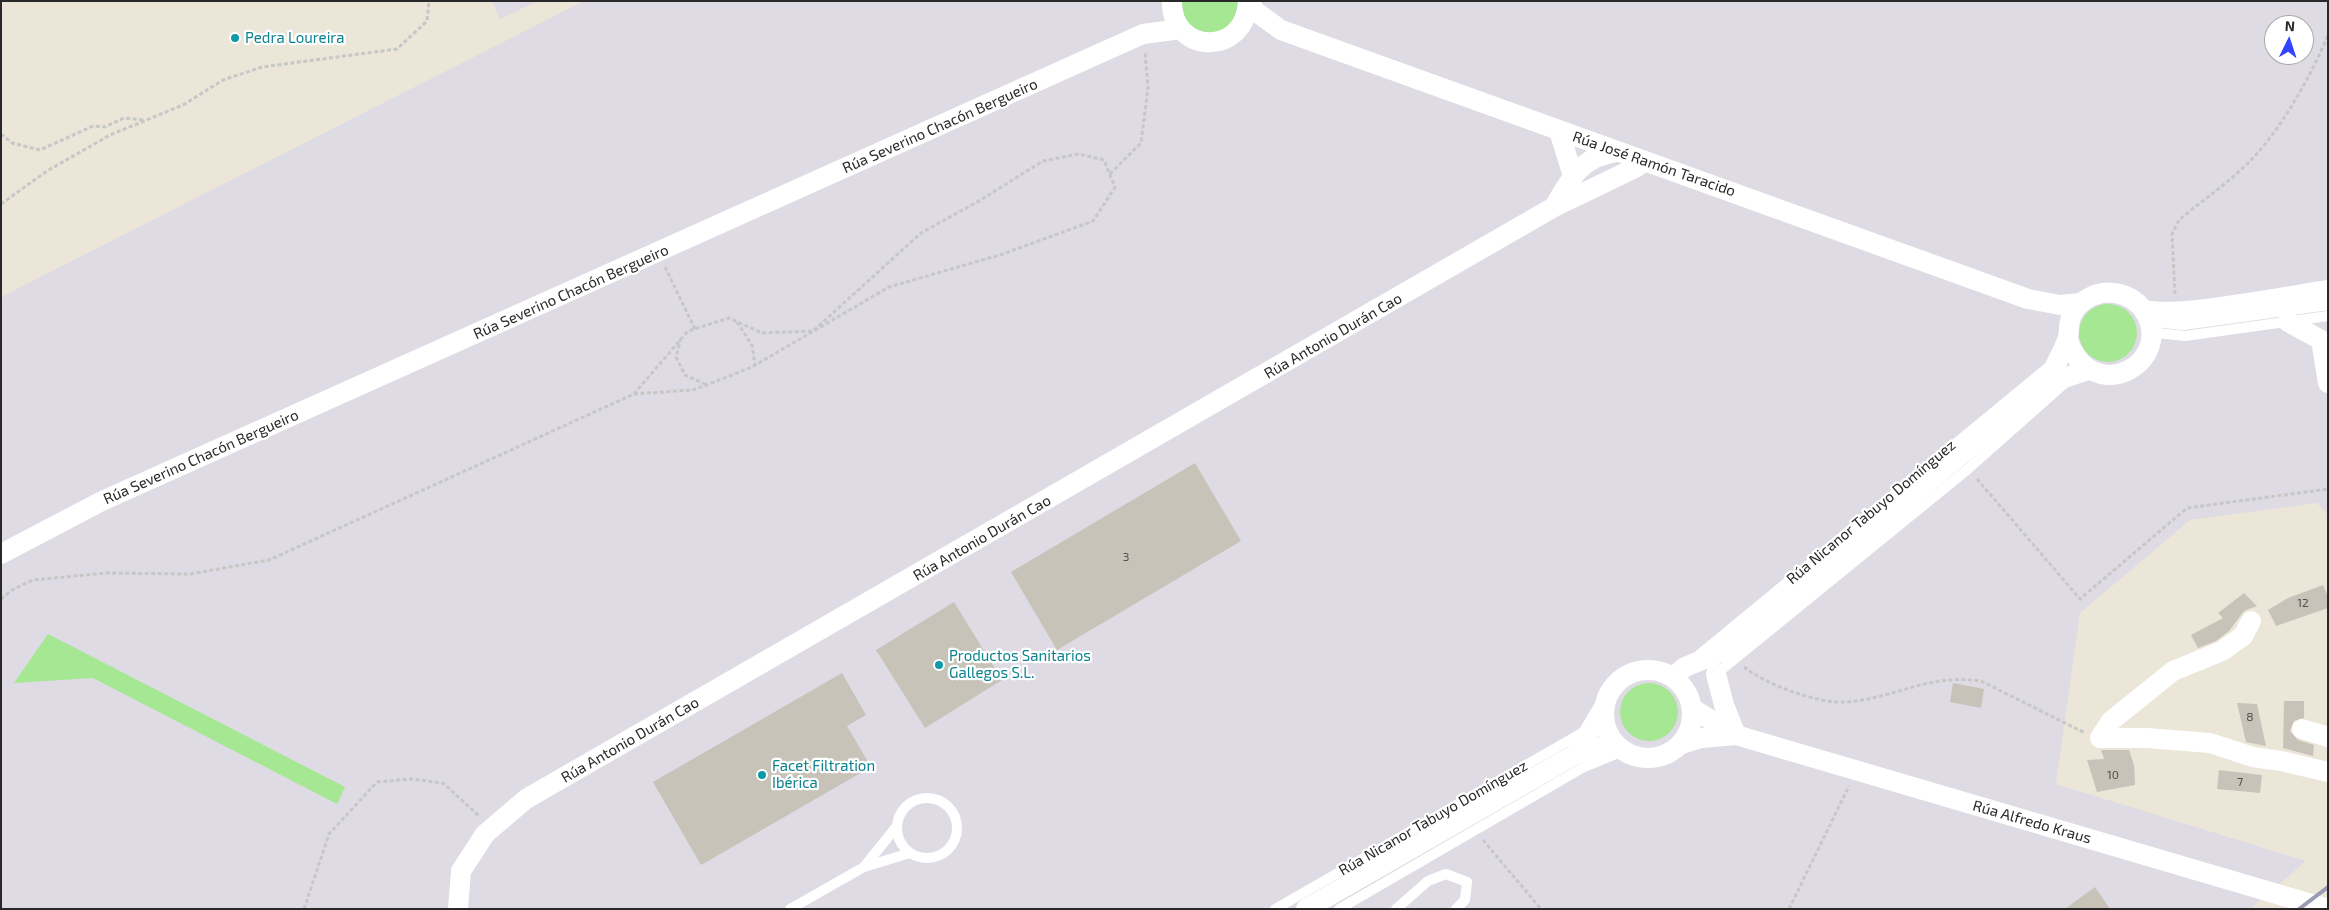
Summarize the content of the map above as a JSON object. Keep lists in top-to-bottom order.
{
  "streets": {
    "street": [
      "Rúa Severino Chacón Bergueiro",
      "Rúa José Ramón Taracido",
      "Rúa Antonio Durán Cao",
      "Rúa Nicanor Tabuyo Domínguez",
      "Rúa Alfredo Kraus"
    ]
  },
  "crossings": [
    ["Rúa Severino Chacón Bergueiro", "Rúa José Ramón Taracido"],
    ["Rúa José Ramón Taracido", "Rúa Antonio Durán Cao"],
    ["Rúa José Ramón Taracido", "Rúa Nicanor Tabuyo Domínguez"],
    ["Rúa Nicanor Tabuyo Domínguez", "Rúa Alfredo Kraus"]
  ],
  "places": ["Pedra Loureira", "Productos Sanitarios Gallegos S.L.", "Facet Filtration Ibérica"],
  "house_numbers": [
    "3",
    "12",
    "8",
    "10",
    "7"
  ],
  "north": "top"
}
